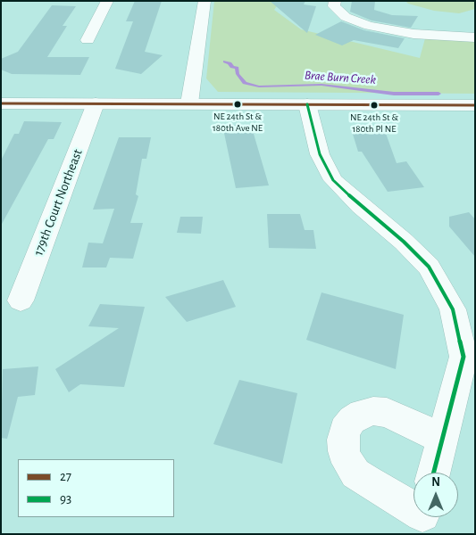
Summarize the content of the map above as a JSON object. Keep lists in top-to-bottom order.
{
  "streets": {
    "street": ["179th Court Northeast"]
  },
  "water": ["Brae Burn Creek"],
  "places": ["NE 24th St & 180th Ave NE", "NE 24th St & 180th Pl NE"],
  "lines": ["transit line 27", "transit line 93"],
  "legend": ["27", "93"],
  "north": "top"
}
